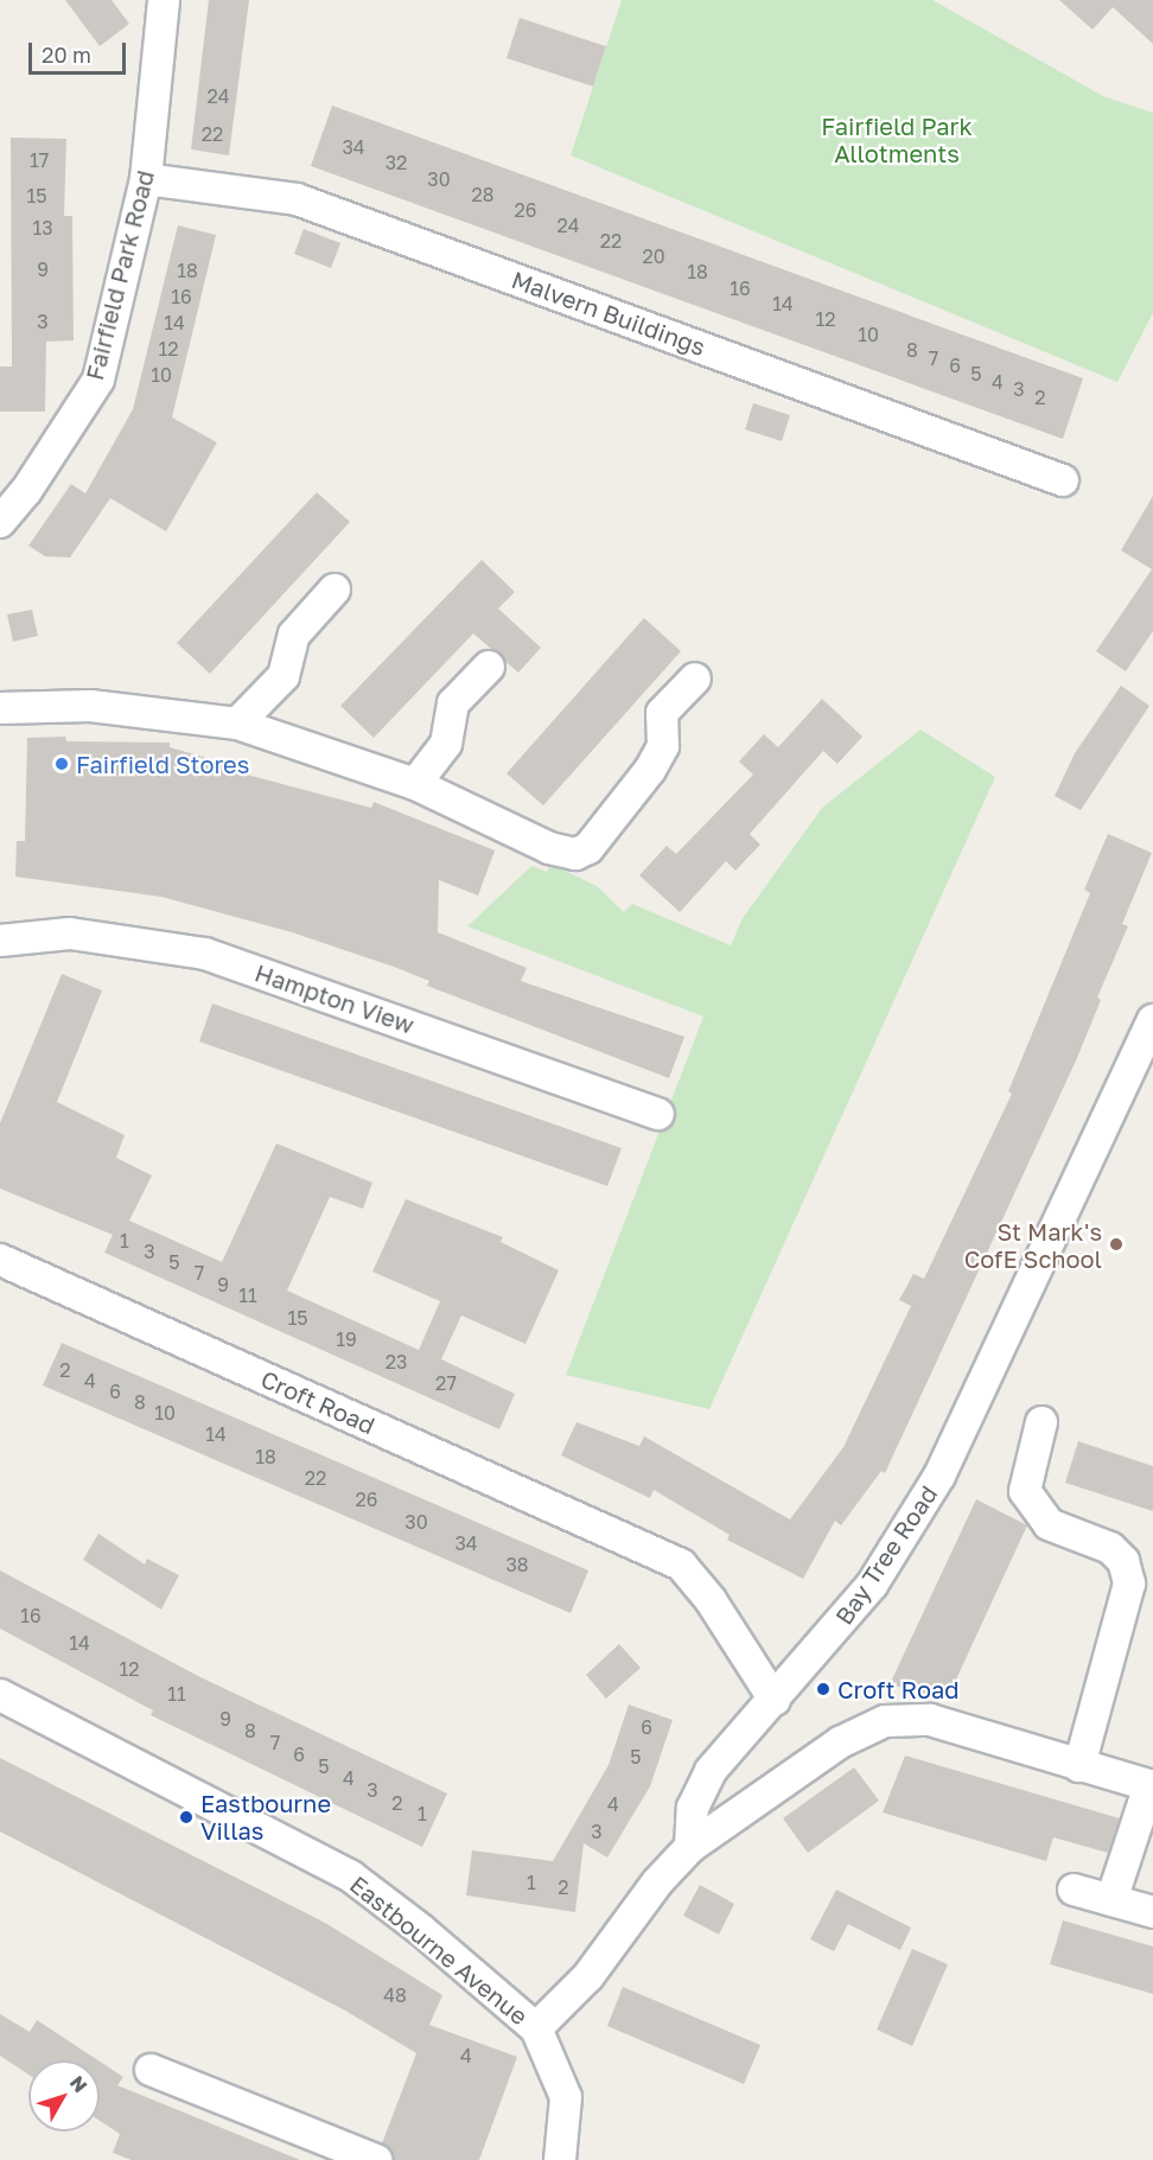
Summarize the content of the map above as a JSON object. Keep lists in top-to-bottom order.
{
  "streets": {
    "street": [
      "Fairfield Park Road",
      "Malvern Buildings",
      "Hampton View",
      "Croft Road",
      "Bay Tree Road",
      "Eastbourne Avenue"
    ]
  },
  "crossings": [
    ["Fairfield Park Road", "Malvern Buildings"],
    ["Croft Road", "Bay Tree Road"]
  ],
  "parks": ["Fairfield Park Allotments"],
  "places": [
    "Fairfield Stores",
    "St Mark's CofE School",
    "Croft Road",
    "Eastbourne Villas"
  ],
  "house_numbers": [
    "24",
    "22",
    "34",
    "17",
    "32",
    "30",
    "28",
    "15",
    "26",
    "24",
    "13",
    "22",
    "20",
    "9",
    "18",
    "18",
    "16",
    "16",
    "14",
    "12",
    "3",
    "14",
    "10",
    "12",
    "8",
    "7",
    "6",
    "5",
    "10",
    "4",
    "3",
    "2",
    "1",
    "3",
    "5",
    "7",
    "9",
    "11",
    "15",
    "19",
    "23",
    "2",
    "4",
    "27",
    "6",
    "8",
    "10",
    "14",
    "18",
    "22",
    "26",
    "30",
    "34",
    "38",
    "16",
    "14",
    "12",
    "11",
    "9",
    "6",
    "8",
    "7",
    "6",
    "5",
    "5",
    "4",
    "3",
    "2",
    "4",
    "1",
    "3",
    "1",
    "2",
    "48",
    "4"
  ],
  "scale_bar": "20 m",
  "north": "top right"
}
